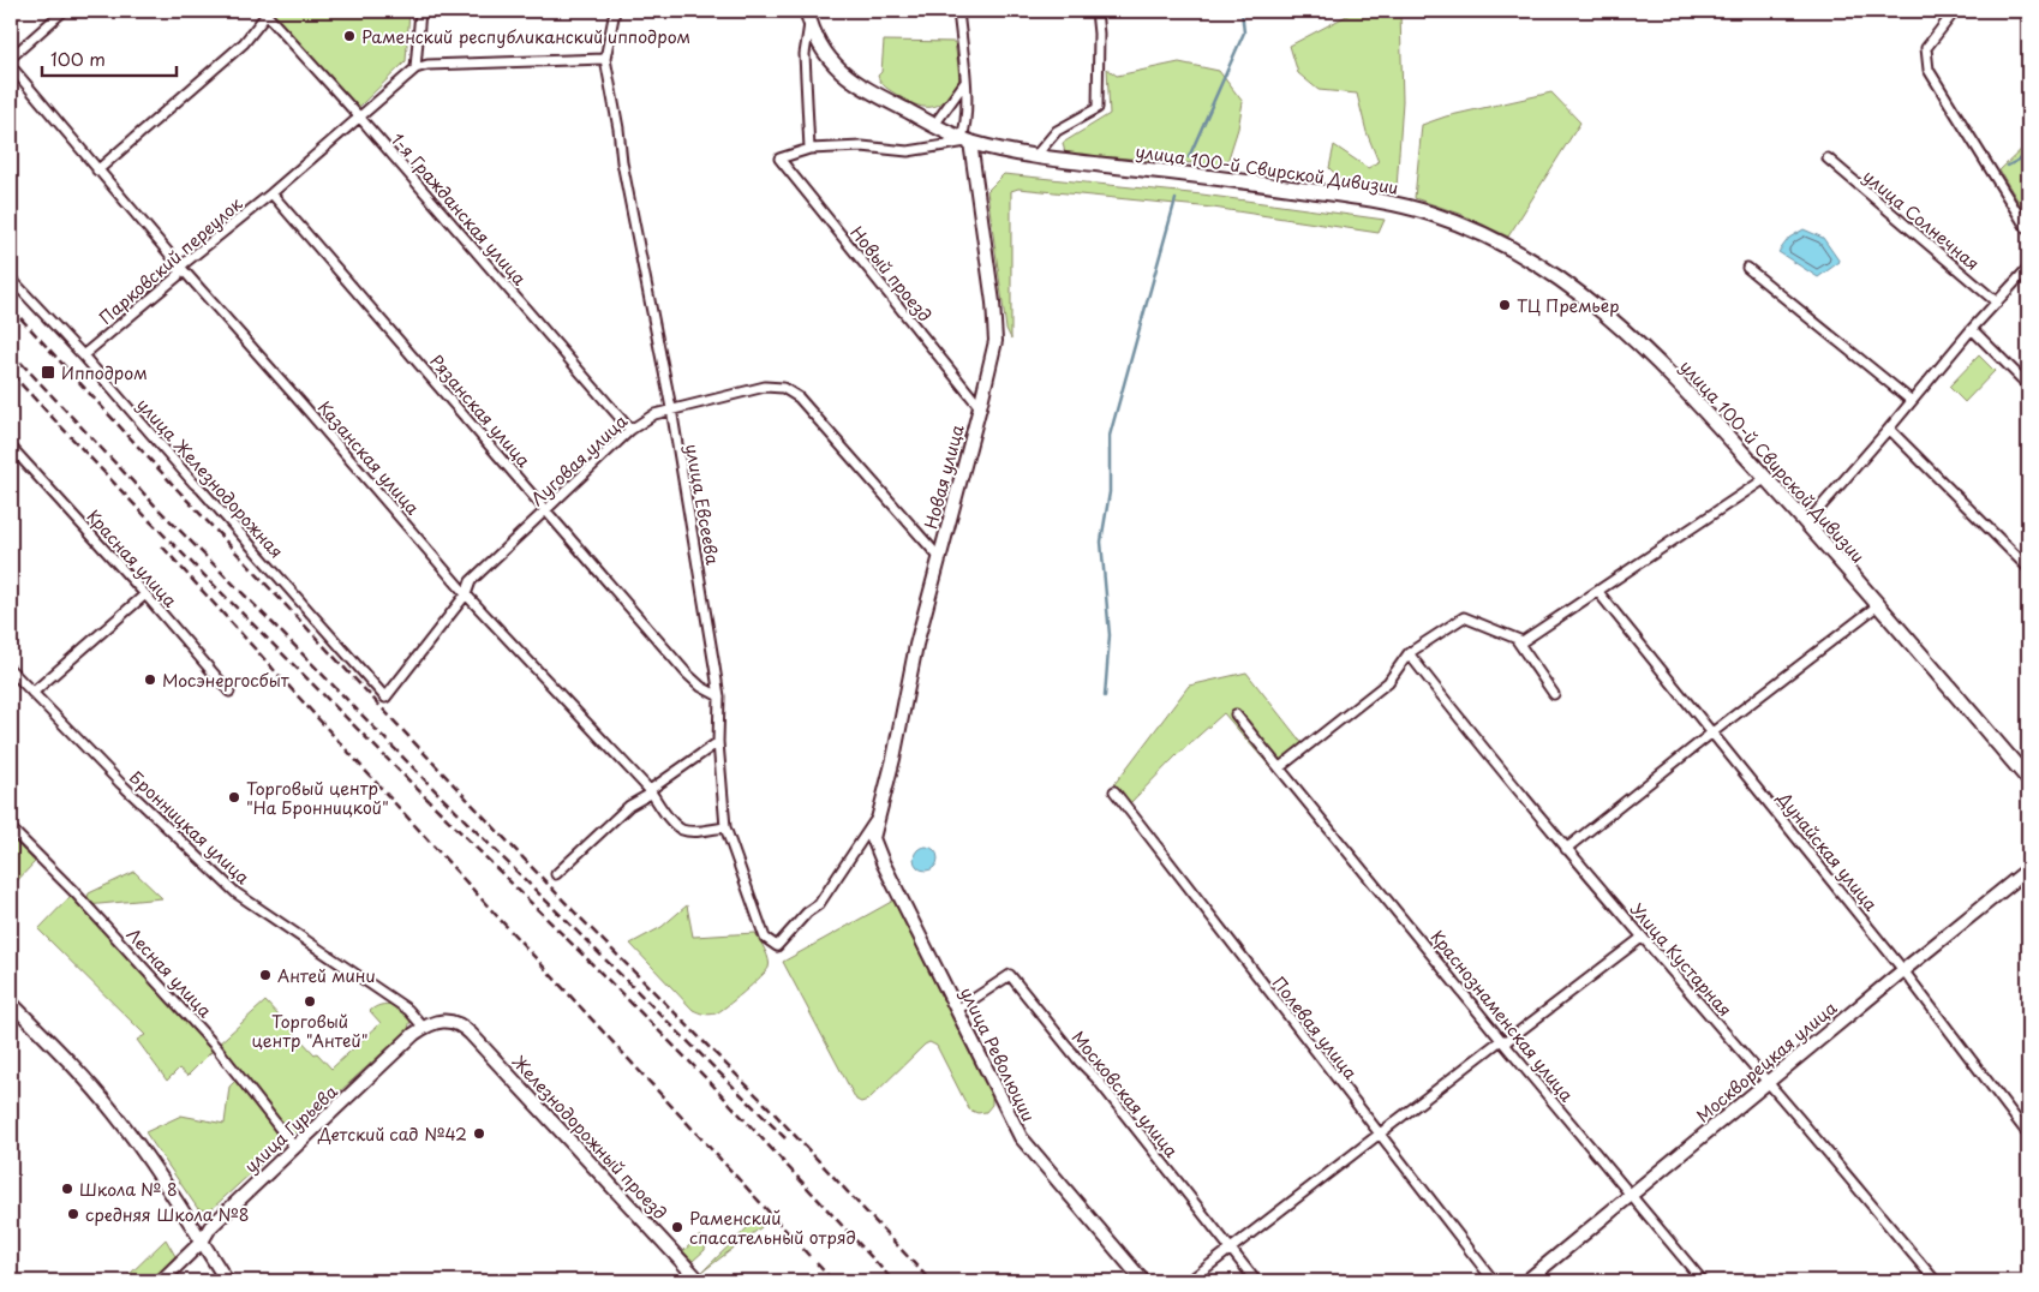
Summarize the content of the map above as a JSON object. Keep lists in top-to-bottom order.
{
  "streets": {
    "main road": ["улица 100-й Свирской Дивизии"],
    "street": [
      "1-я Гражданская улица",
      "улица Солнечная",
      "Парковский переулок",
      "Новый проезд",
      "Рязанская улица",
      "Казанская улица",
      "Луговая улица",
      "Новая улица",
      "улица Железнодорожная",
      "улица Евсеева",
      "Красная улица",
      "Бронницкая улица",
      "Дунайская улица",
      "Улица Кустарная",
      "Лесная улица",
      "Краснознаменская улица",
      "Полевая улица",
      "улица Революции",
      "Москворецкая улица",
      "Московская улица",
      "улица Гурьева",
      "Железнодорожный проезд"
    ]
  },
  "crossings": [
    ["улица 100-й Свирской Дивизии", "Новая улица"],
    ["1-я Гражданская улица", "Парковский переулок"],
    ["1-я Гражданская улица", "Луговая улица"],
    ["Парковский переулок", "Рязанская улица"],
    ["Парковский переулок", "Казанская улица"],
    ["Парковский переулок", "улица Железнодорожная"],
    ["Новый проезд", "Новая улица"],
    ["Рязанская улица", "Луговая улица"],
    ["Рязанская улица", "улица Евсеева"],
    ["Казанская улица", "Луговая улица"],
    ["Казанская улица", "улица Евсеева"],
    ["Луговая улица", "Новая улица"],
    ["Луговая улица", "улица Железнодорожная"],
    ["Луговая улица", "улица Евсеева"],
    ["Новая улица", "улица Евсеева"],
    ["Новая улица", "улица Революции"],
    ["улица Евсеева", "улица Революции"],
    ["Бронницкая улица", "улица Гурьева"],
    ["Бронницкая улица", "Железнодорожный проезд"],
    ["Дунайская улица", "Москворецкая улица"],
    ["Улица Кустарная", "Москворецкая улица"],
    ["Лесная улица", "улица Гурьева"],
    ["Краснознаменская улица", "Москворецкая улица"],
    ["улица Революции", "Московская улица"],
    ["улица Гурьева", "Железнодорожный проезд"]
  ],
  "places": {
    "other": [
      "Раменский республиканский ипподром",
      "ТЦ Премьер",
      "Мосэнергосбыт",
      "Торговый центр \"На Бронницкой\"",
      "Антей мини",
      "Торговый центр \"Антей\"",
      "Детский сад №42",
      "Школа № 8",
      "средняя Школа №8",
      "Раменский спасательный отряд"
    ],
    "transit": ["Ипподром"]
  },
  "scale_bar": "100 m"
}
